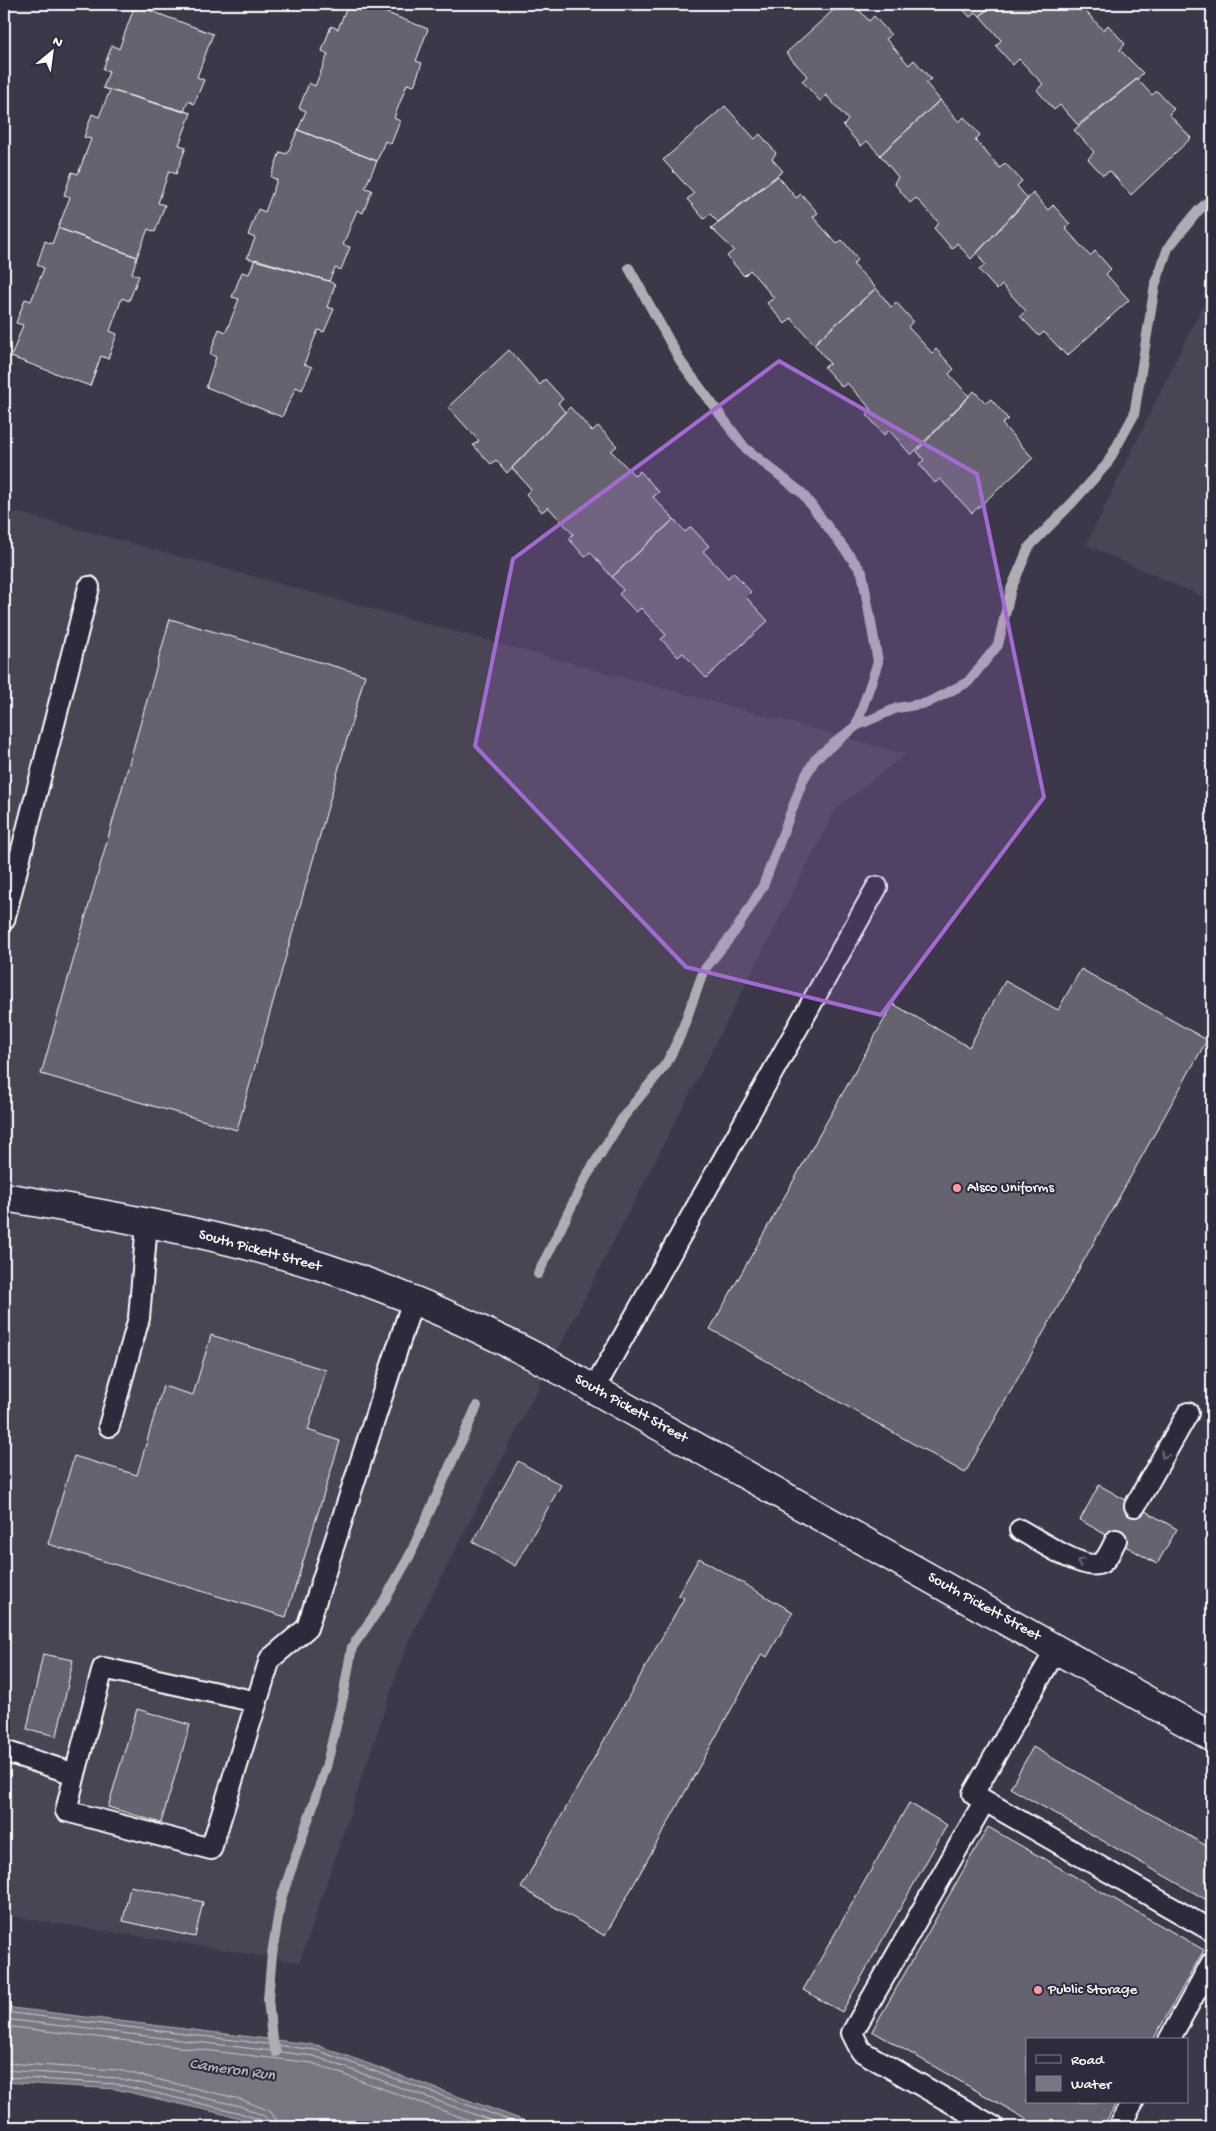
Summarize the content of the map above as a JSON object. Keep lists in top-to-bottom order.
{
  "streets": {
    "street": ["South Pickett Street"]
  },
  "water": ["Cameron Run"],
  "places": ["Alsco Uniforms", "Public Storage"],
  "legend": ["Road", "Water"],
  "north": "top right"
}
